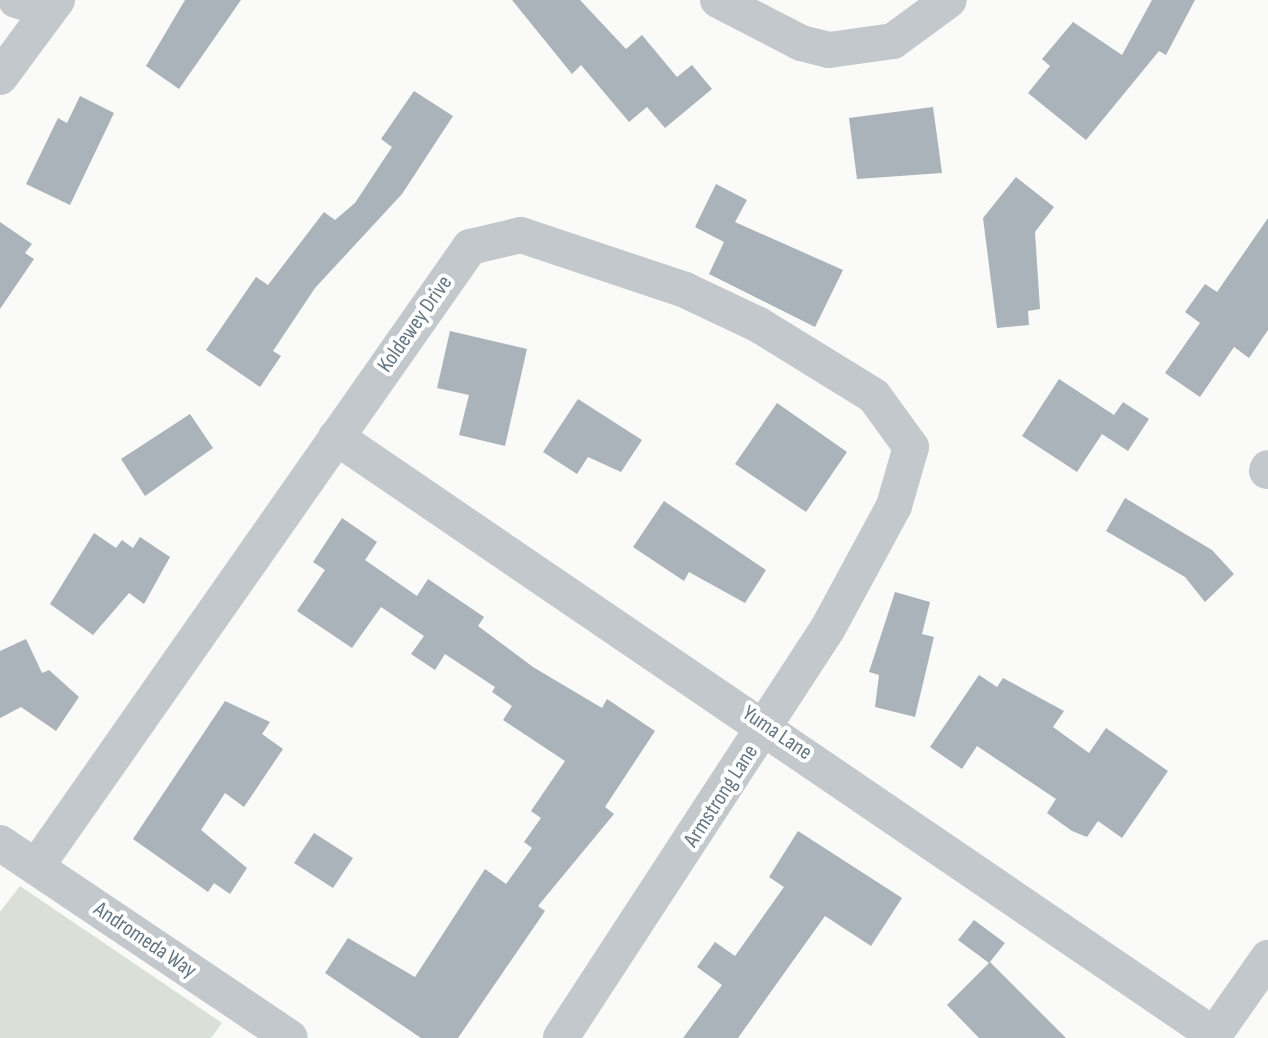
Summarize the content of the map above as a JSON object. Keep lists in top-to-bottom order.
{
  "streets": {
    "street": [
      "Koldewey Drive",
      "Yuma Lane",
      "Armstrong Lane",
      "Andromeda Way"
    ]
  },
  "crossings": [
    ["Koldewey Drive", "Yuma Lane"],
    ["Koldewey Drive", "Armstrong Lane"],
    ["Koldewey Drive", "Andromeda Way"],
    ["Yuma Lane", "Armstrong Lane"]
  ]
}
